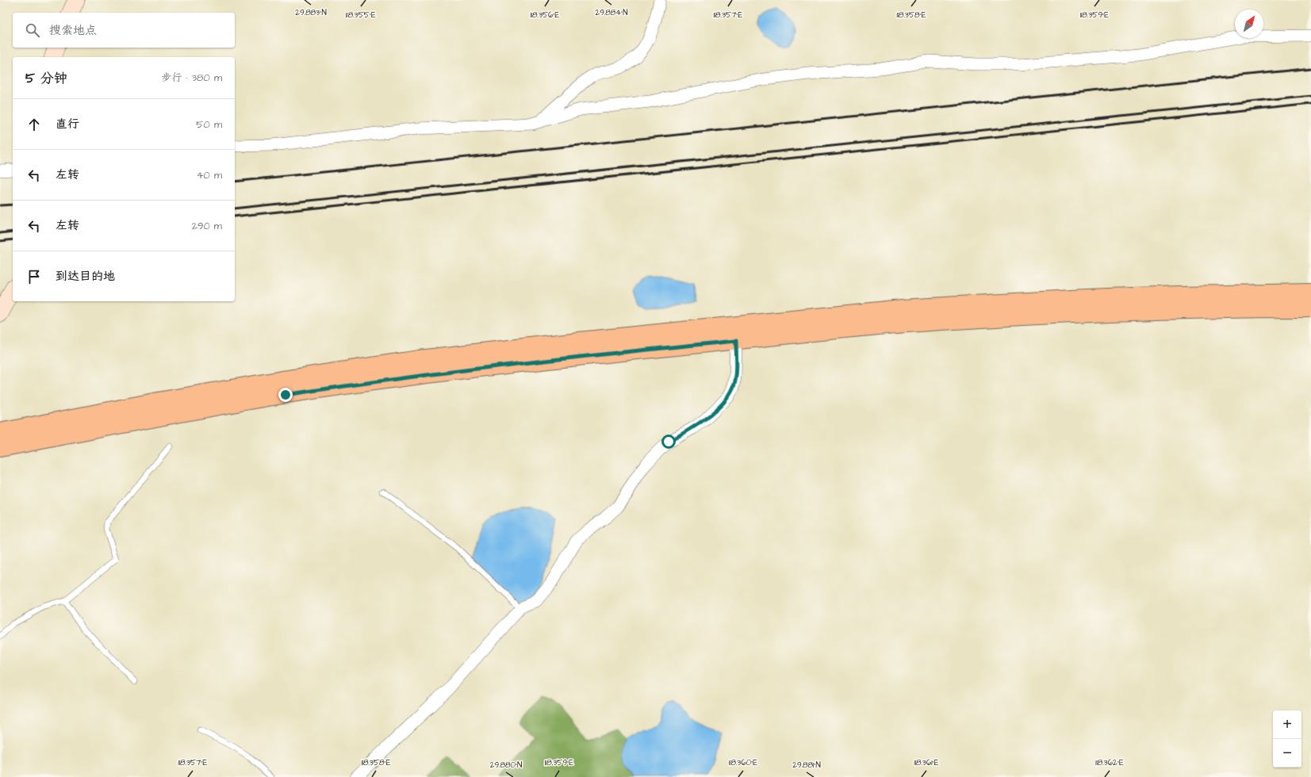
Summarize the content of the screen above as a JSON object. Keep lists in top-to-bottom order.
{
  "north": "top right",
  "page": {
    "search": "搜索地点",
    "heading": ["5 分钟", "步行 · 380 m"],
    "list": [
      ["直行", "50 m"],
      ["左转", "40 m"],
      ["左转", "290 m"],
      "到达目的地"
    ],
    "map_buttons": ["+", "−"]
  },
  "coordinates": [
    "29.884°N",
    "29.883°N",
    "118.355°E",
    "118.356°E",
    "118.357°E",
    "118.358°E",
    "118.359°E",
    "118.360°E",
    "118.361°E",
    "118.362°E",
    "29.880°N",
    "29.881°N"
  ]
}
